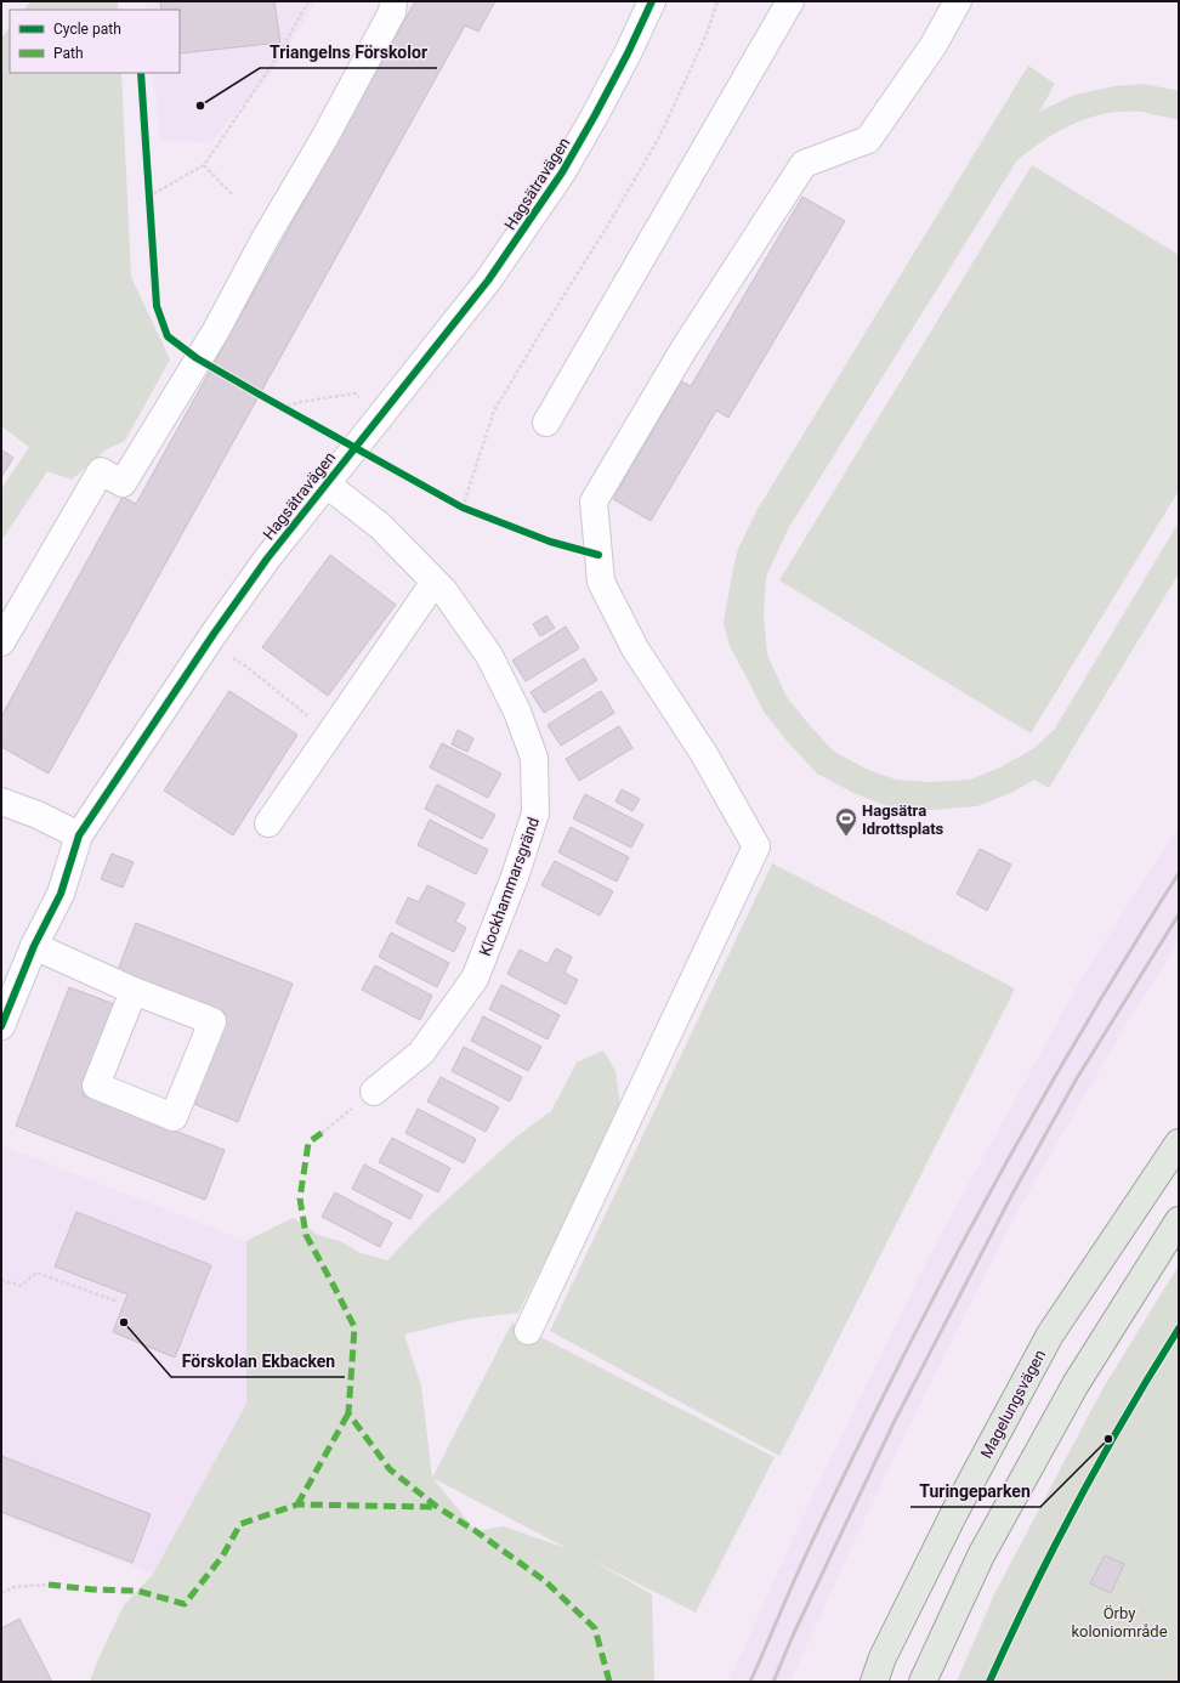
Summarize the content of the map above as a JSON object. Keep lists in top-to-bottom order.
{
  "streets": {
    "main road": ["Magelungsvägen"],
    "street": ["Hagsätravägen", "Klockhammarsgränd"]
  },
  "crossings": [
    ["Hagsätravägen", "Klockhammarsgränd"]
  ],
  "parks": ["Örby koloniområde"],
  "places": {
    "other": ["Triangelns Förskolor", "Förskolan Ekbacken", "Turingeparken"],
    "sports": ["Hagsätra Idrottsplats"]
  },
  "legend": ["Cycle path", "Path"]
}
